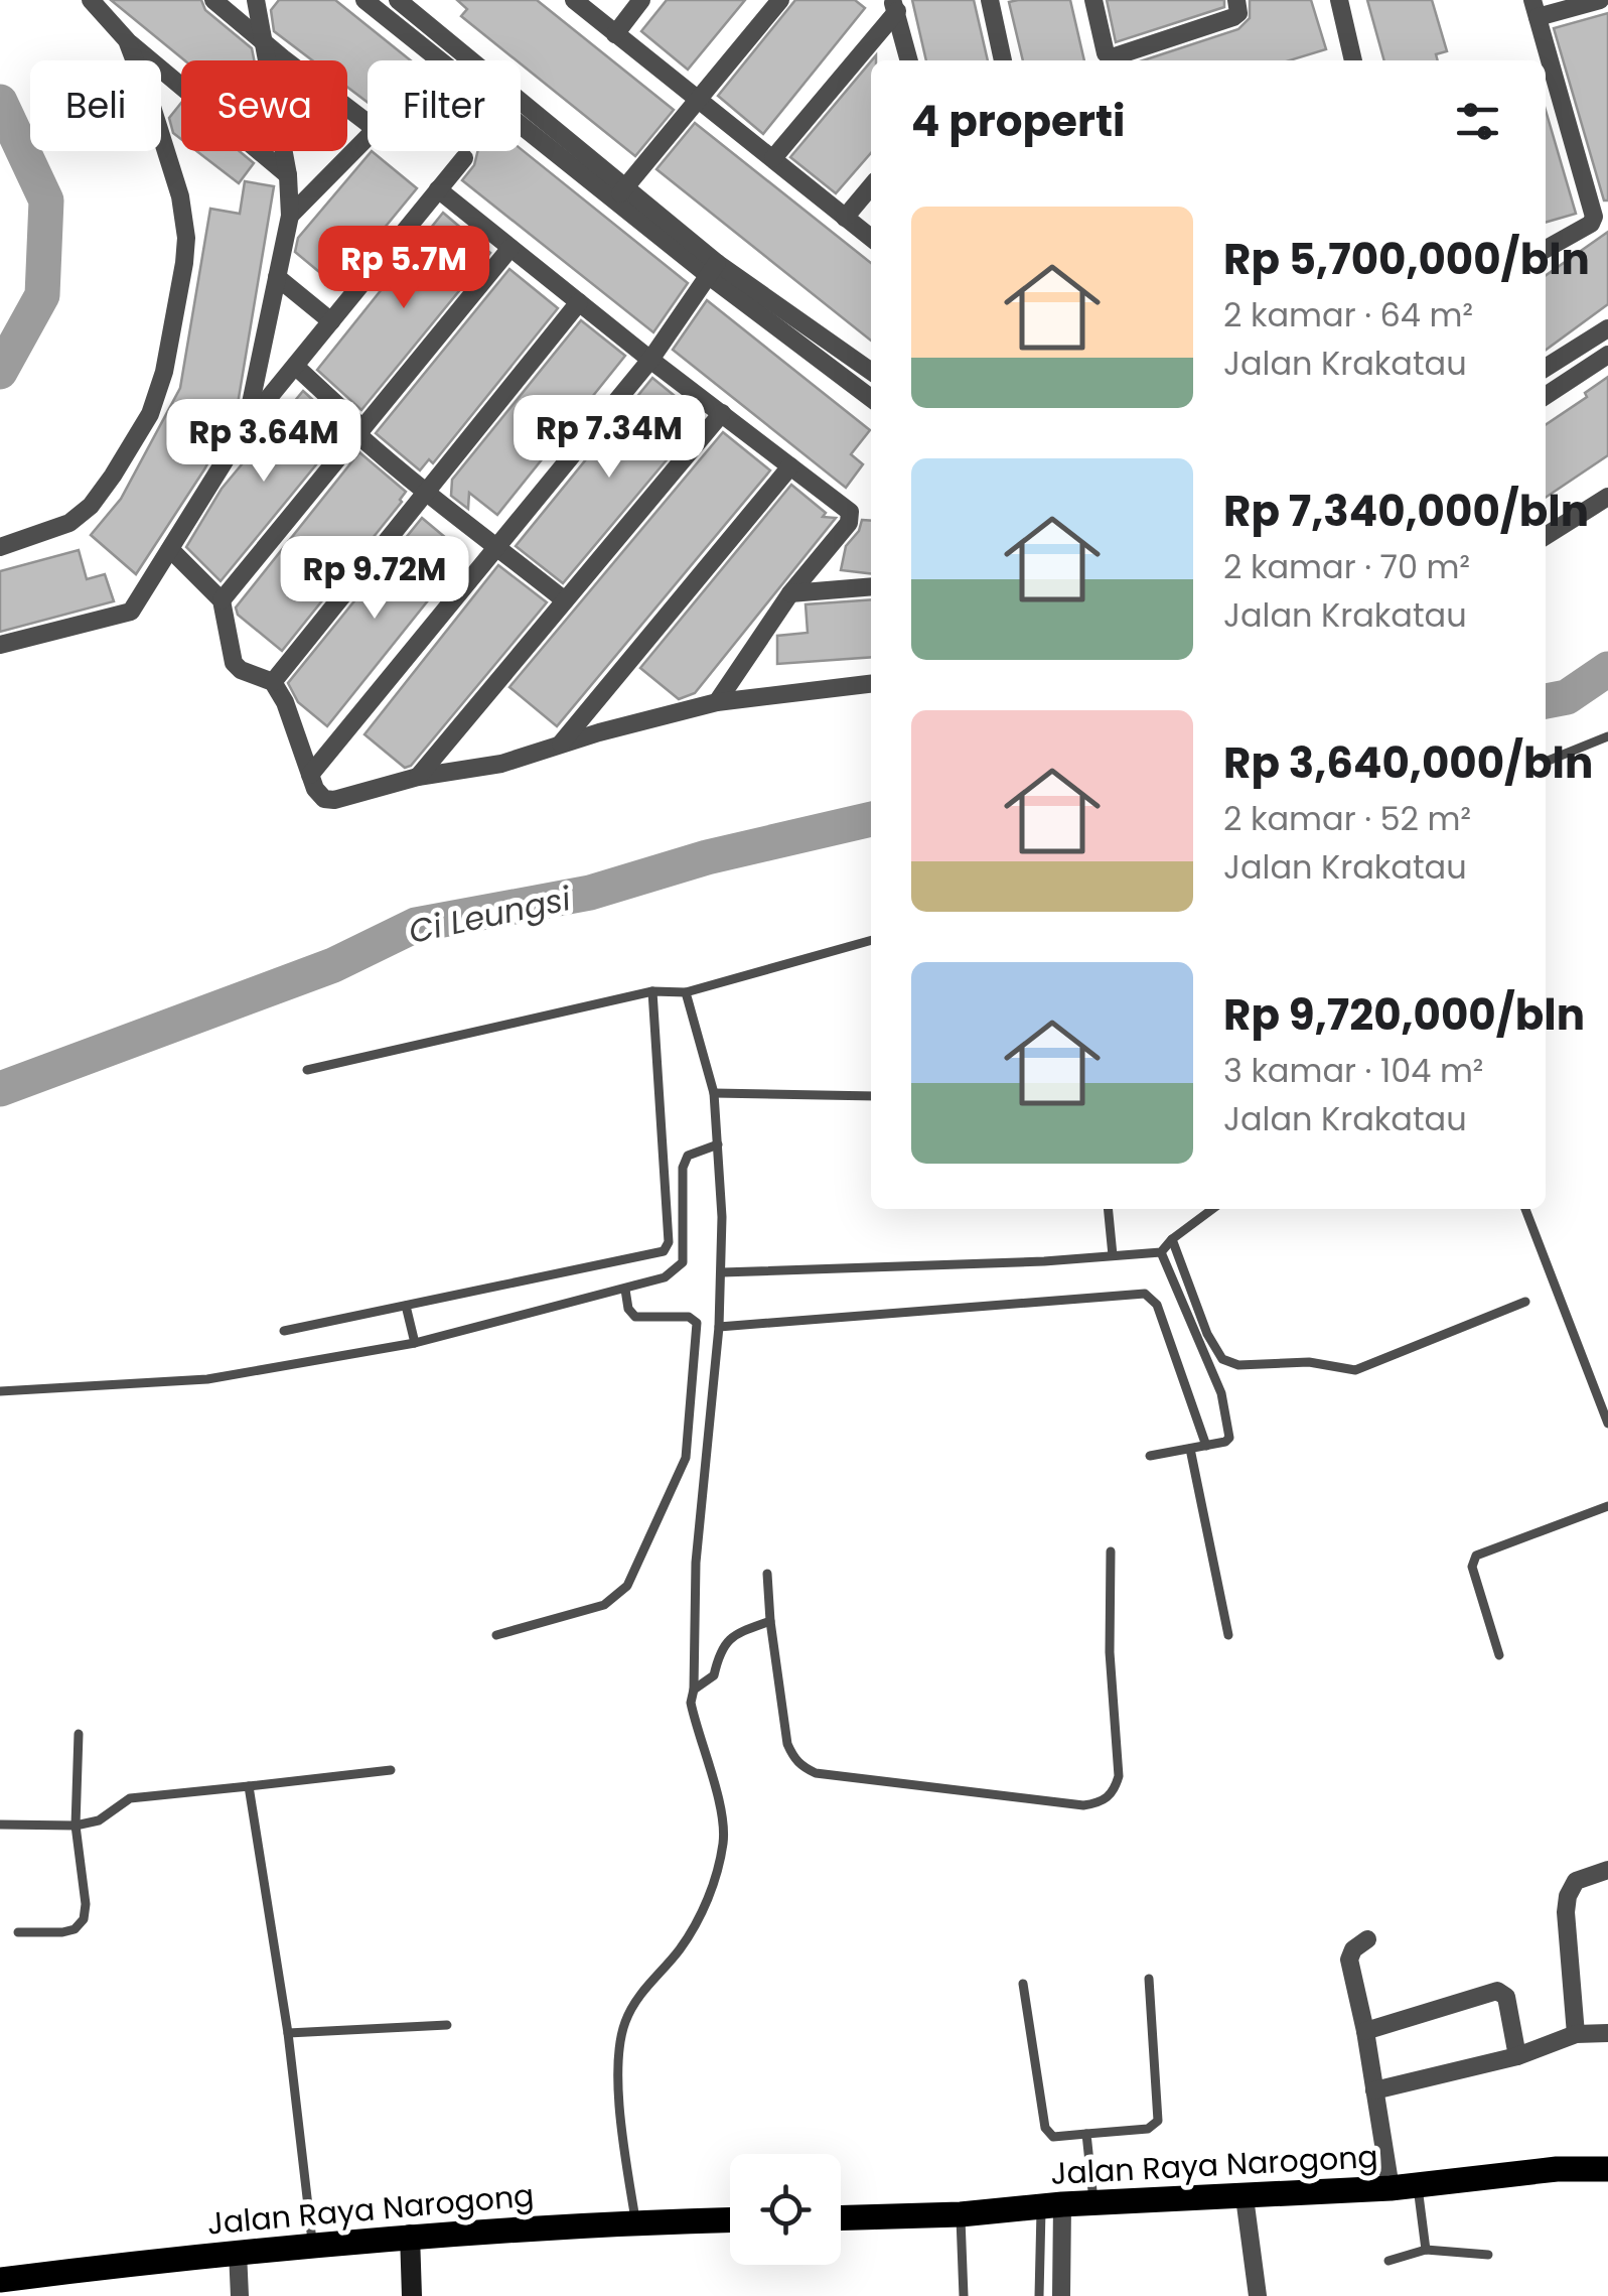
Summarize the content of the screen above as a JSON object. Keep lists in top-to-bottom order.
{
  "streets": {
    "main road": ["Jalan Raya Narogong"]
  },
  "water": ["Ci Leungsi"],
  "page": {
    "chip": ["Beli", "Sewa", "Filter"],
    "heading": "4 properti",
    "list": [
      {
        "name": "Rp 5,700,000/bln",
        "note": "2 kamar · 64 m² · Jalan Krakatau"
      },
      {
        "name": "Rp 7,340,000/bln",
        "note": "2 kamar · 70 m² · Jalan Krakatau"
      },
      {
        "name": "Rp 3,640,000/bln",
        "note": "2 kamar · 52 m² · Jalan Krakatau"
      },
      {
        "name": "Rp 9,720,000/bln",
        "note": "3 kamar · 104 m² · Jalan Krakatau"
      }
    ],
    "price": [
      "Rp 5.7M",
      "Rp 7.34M",
      "Rp 3.64M",
      "Rp 9.72M"
    ]
  }
}
